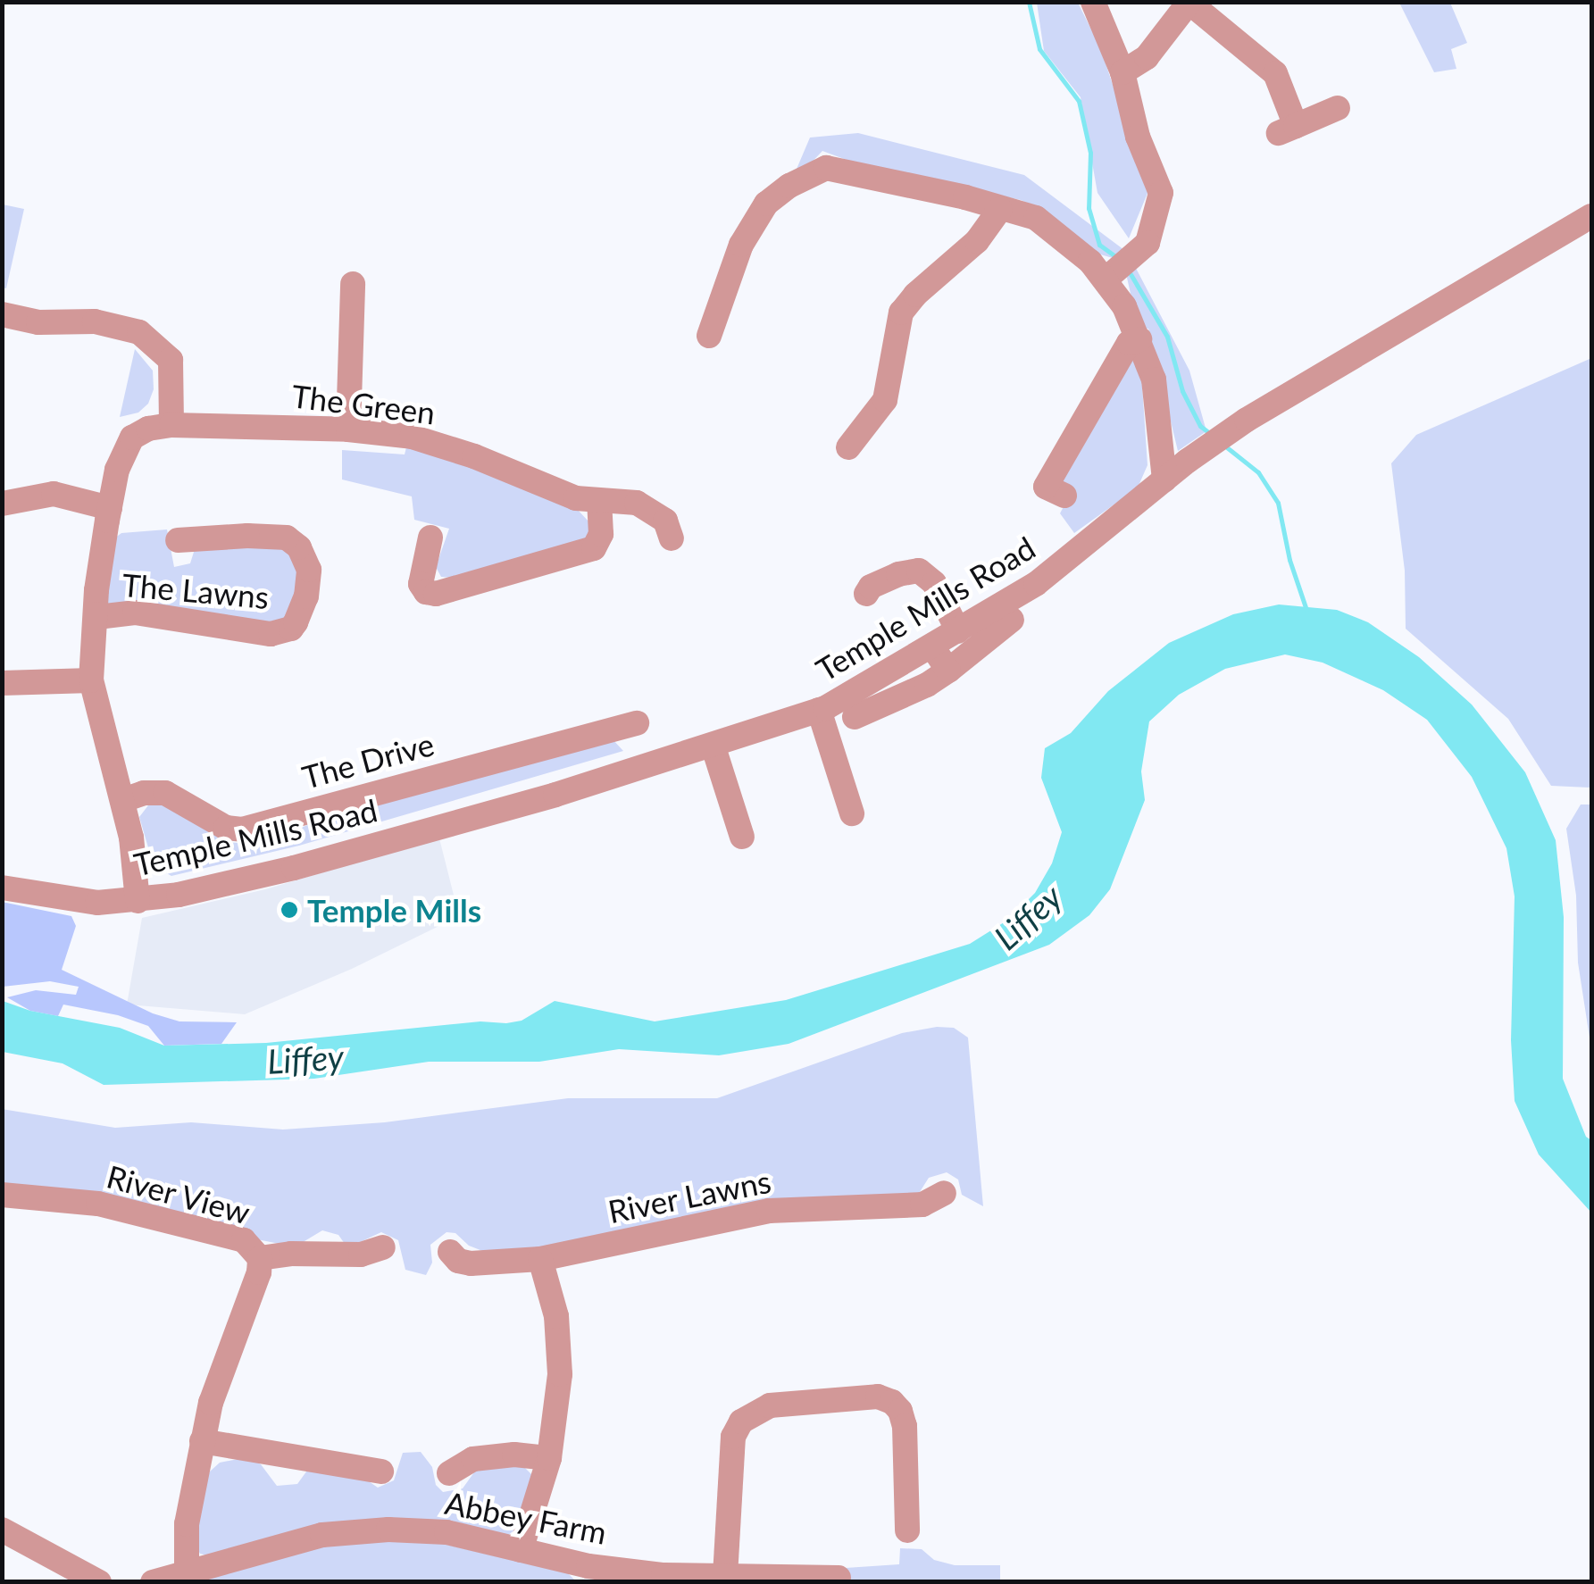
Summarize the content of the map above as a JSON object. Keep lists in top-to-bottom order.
{
  "streets": {
    "street": [
      "The Green",
      "The Lawns",
      "Temple Mills Road",
      "The Drive",
      "River View",
      "River Lawns",
      "Abbey Farm"
    ]
  },
  "water": ["Liffey"],
  "places": ["Temple Mills"]
}
